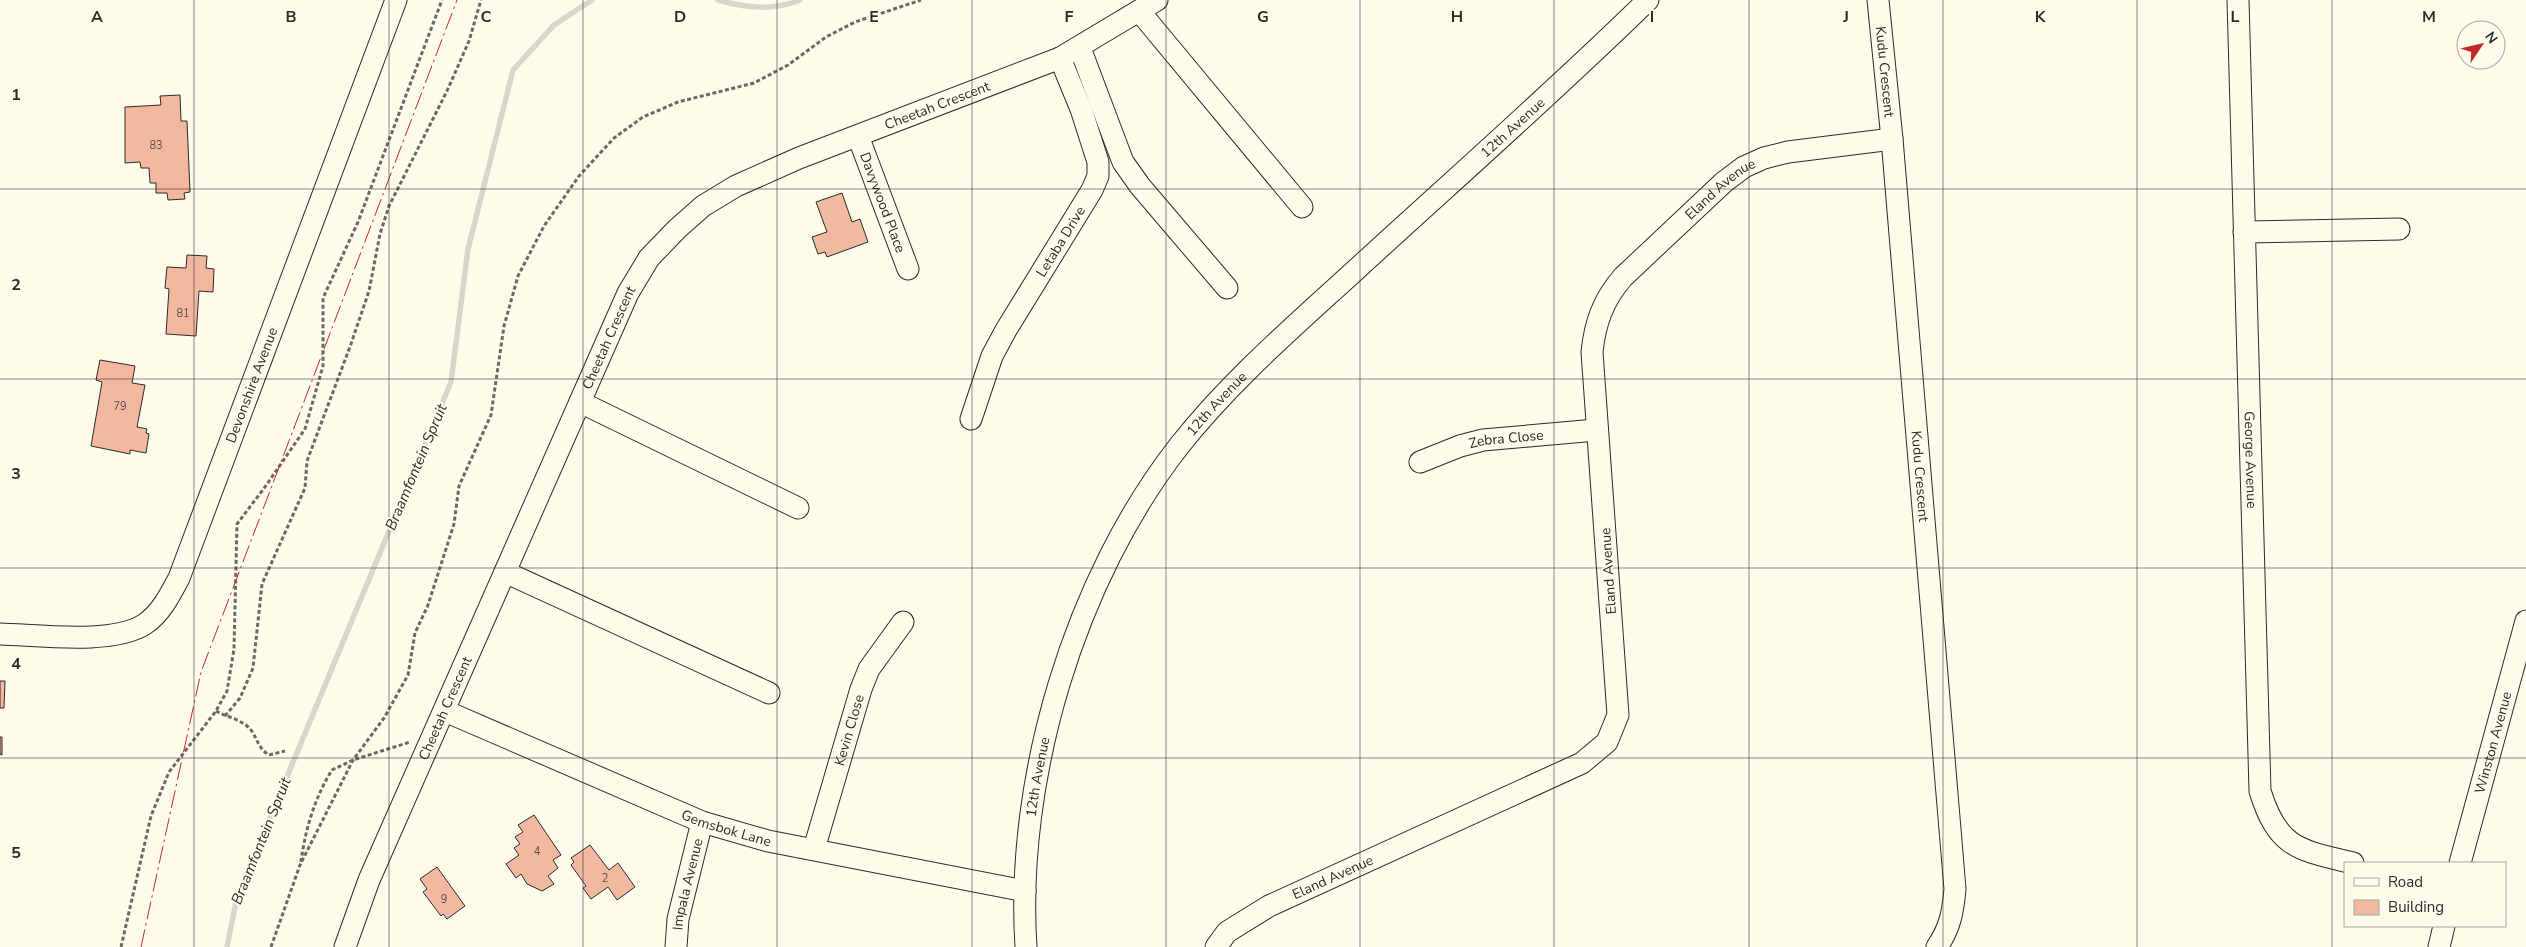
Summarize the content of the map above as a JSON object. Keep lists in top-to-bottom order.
{
  "streets": {
    "street": [
      "Kudu Crescent",
      "Cheetah Crescent",
      "12th Avenue",
      "Eland Avenue",
      "Davywood Place",
      "Letaba Drive",
      "Devonshire Avenue",
      "Zebra Close",
      "George Avenue",
      "Kevin Close",
      "Winston Avenue",
      "Gemsbok Lane",
      "Impala Avenue"
    ]
  },
  "crossings": [
    ["Kudu Crescent", "Eland Avenue"],
    ["Cheetah Crescent", "Davywood Place"],
    ["Cheetah Crescent", "Letaba Drive"],
    ["Cheetah Crescent", "Gemsbok Lane"],
    ["12th Avenue", "Gemsbok Lane"],
    ["Eland Avenue", "Zebra Close"],
    ["Kevin Close", "Gemsbok Lane"],
    ["Gemsbok Lane", "Impala Avenue"]
  ],
  "water": ["Braamfontein Spruit"],
  "house_numbers": [
    "83",
    "81",
    "79",
    "4",
    "2",
    "9"
  ],
  "legend": ["Road", "Building"],
  "north": "top right",
  "grid": {
    "columns": [
      "A",
      "B",
      "C",
      "D",
      "E",
      "F",
      "G",
      "H",
      "I",
      "J",
      "K",
      "L",
      "M"
    ],
    "rows": [
      "1",
      "2",
      "3",
      "4",
      "5"
    ]
  }
}
